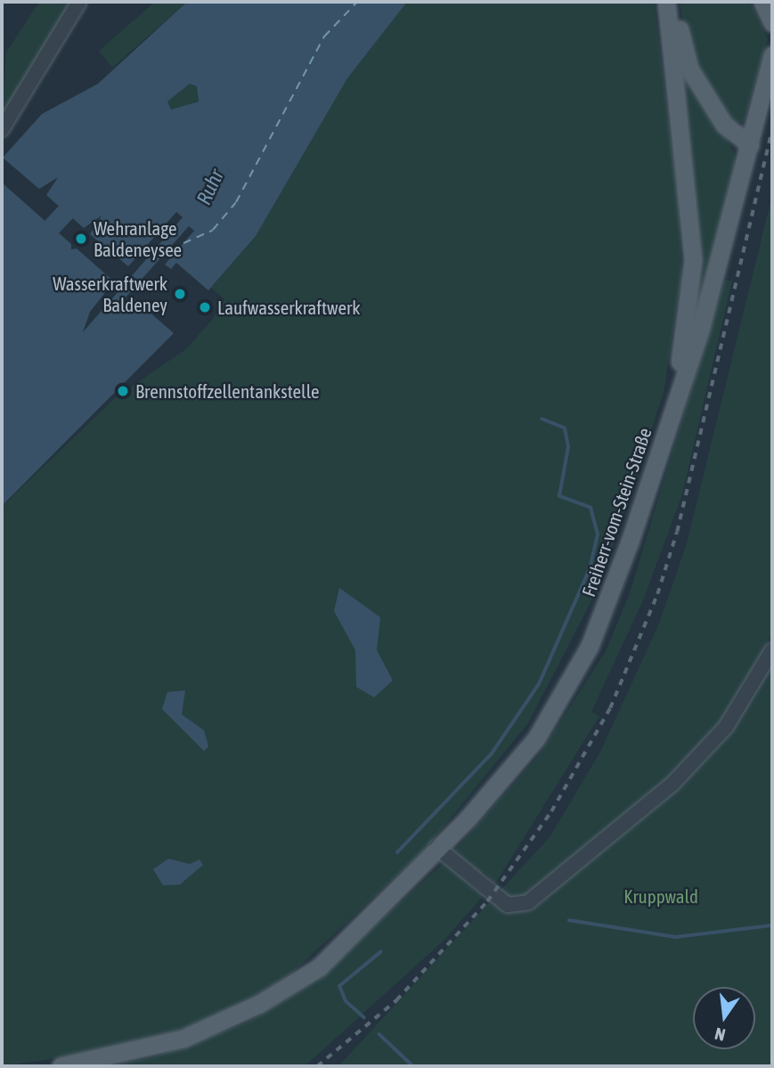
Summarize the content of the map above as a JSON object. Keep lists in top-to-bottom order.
{
  "streets": {
    "main road": ["Freiherr-vom-Stein-Straße"]
  },
  "water": ["Ruhr"],
  "parks": ["Kruppwald"],
  "places": [
    "Wehranlage Baldeneysee",
    "Wasserkraftwerk Baldeney",
    "Laufwasserkraftwerk",
    "Brennstoffzellentankstelle"
  ],
  "north": "bottom"
}
